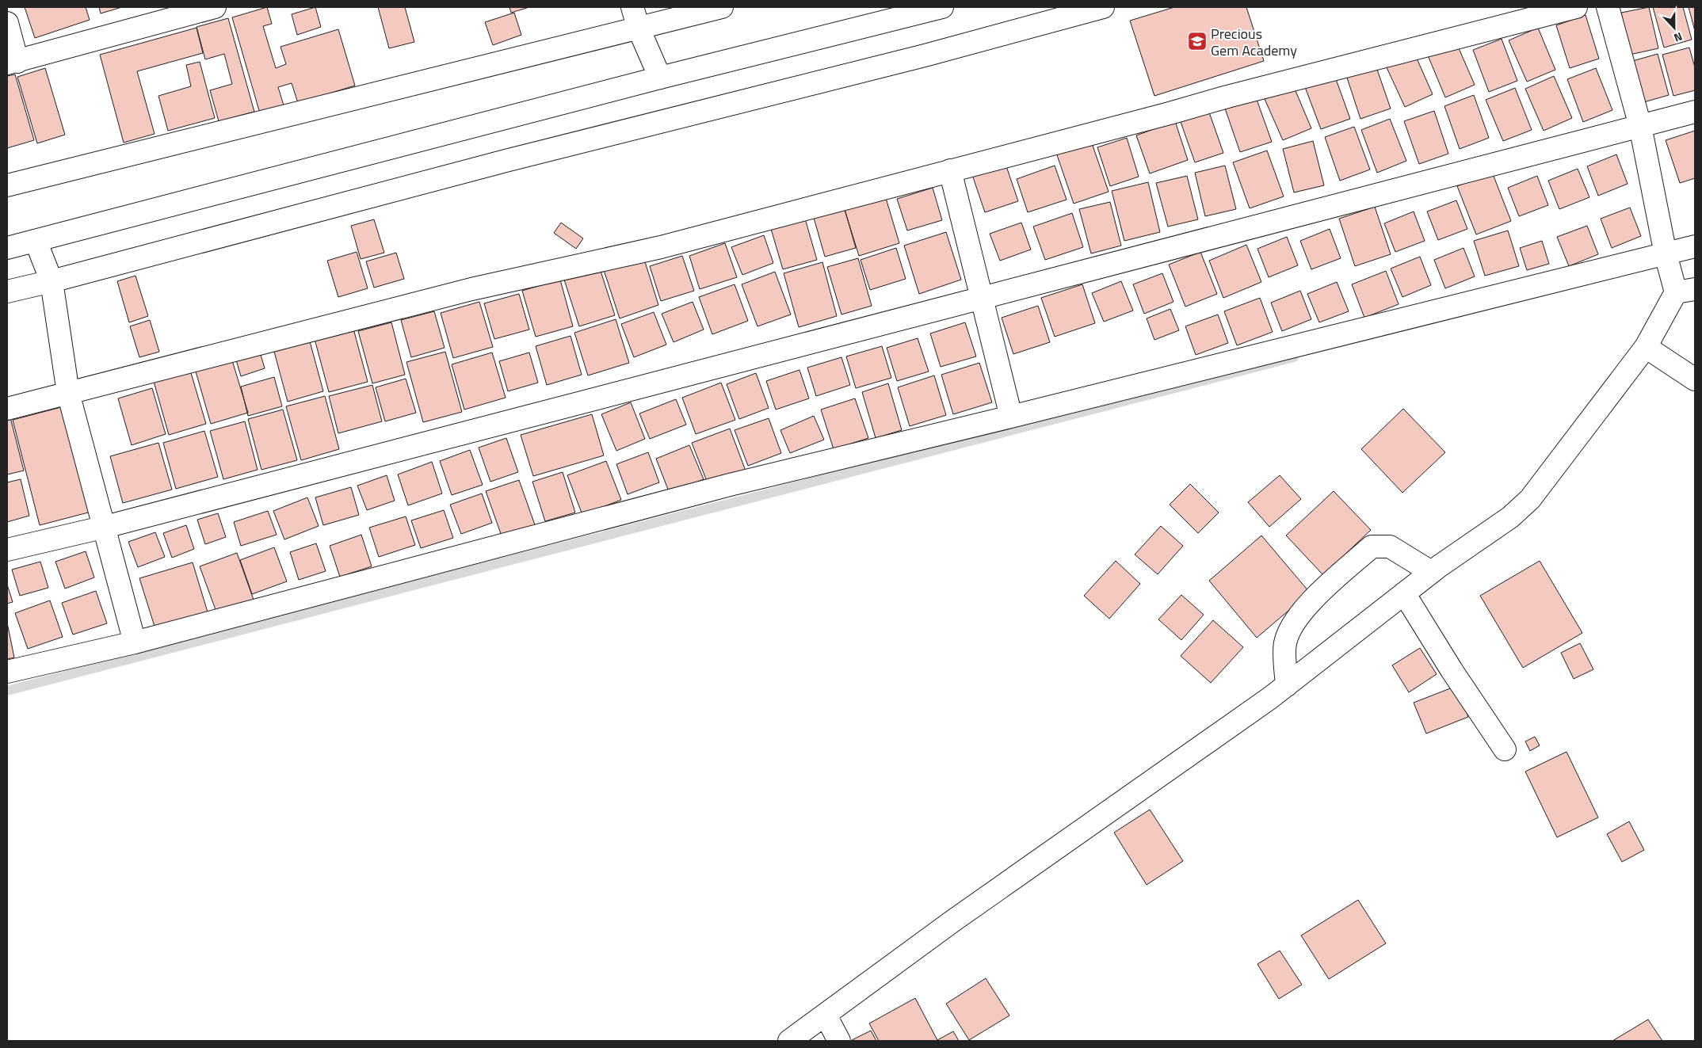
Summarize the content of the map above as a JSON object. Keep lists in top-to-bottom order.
{
  "places": {
    "school or university": ["Precious Gem Academy"]
  },
  "north": "bottom"
}
